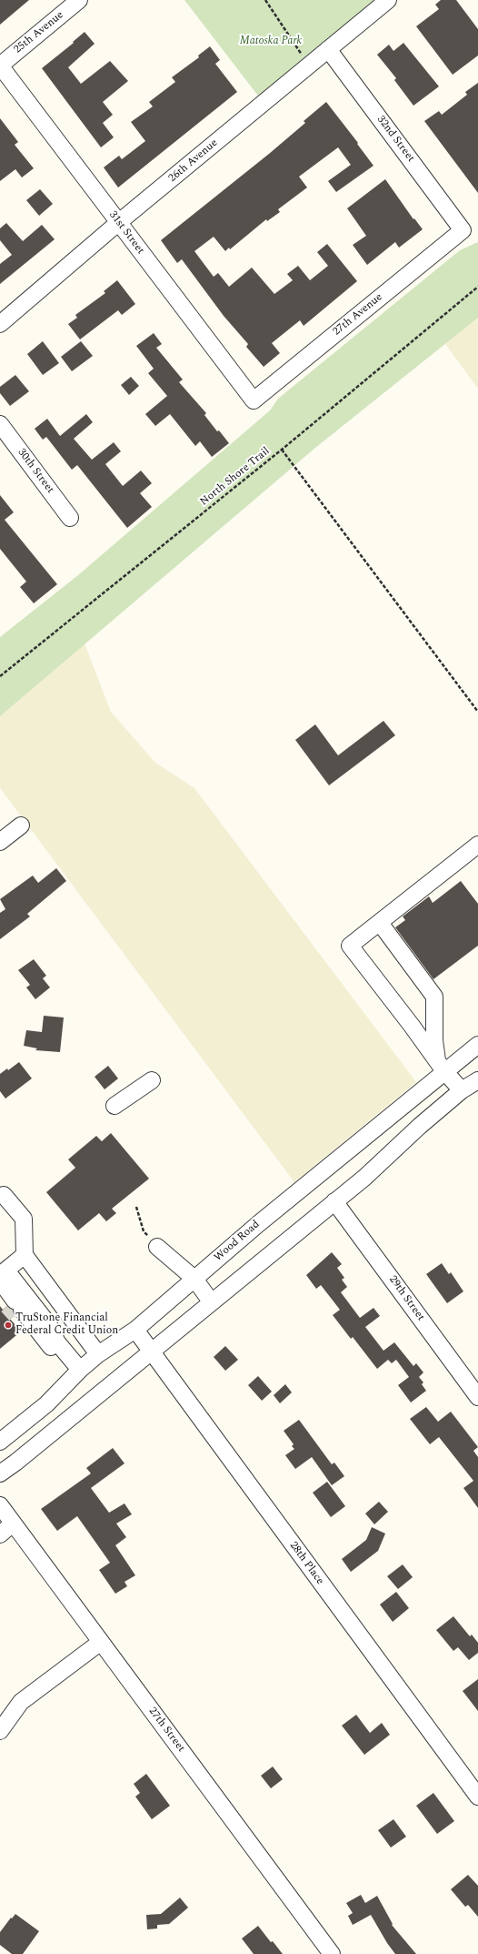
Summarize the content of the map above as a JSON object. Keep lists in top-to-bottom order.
{
  "streets": {
    "street": [
      "25th Avenue",
      "32nd Street",
      "26th Avenue",
      "31st Street",
      "27th Avenue",
      "30th Street",
      "Wood Road",
      "29th Street",
      "28th Place",
      "27th Street"
    ],
    "path": ["North Shore Trail"]
  },
  "crossings": [
    ["25th Avenue", "31st Street"],
    ["32nd Street", "26th Avenue"],
    ["32nd Street", "27th Avenue"],
    ["26th Avenue", "31st Street"],
    ["31st Street", "27th Avenue"],
    ["Wood Road", "28th Place"]
  ],
  "parks": ["Matoska Park"],
  "places": ["TruStone Financial Federal Credit Union"]
}
